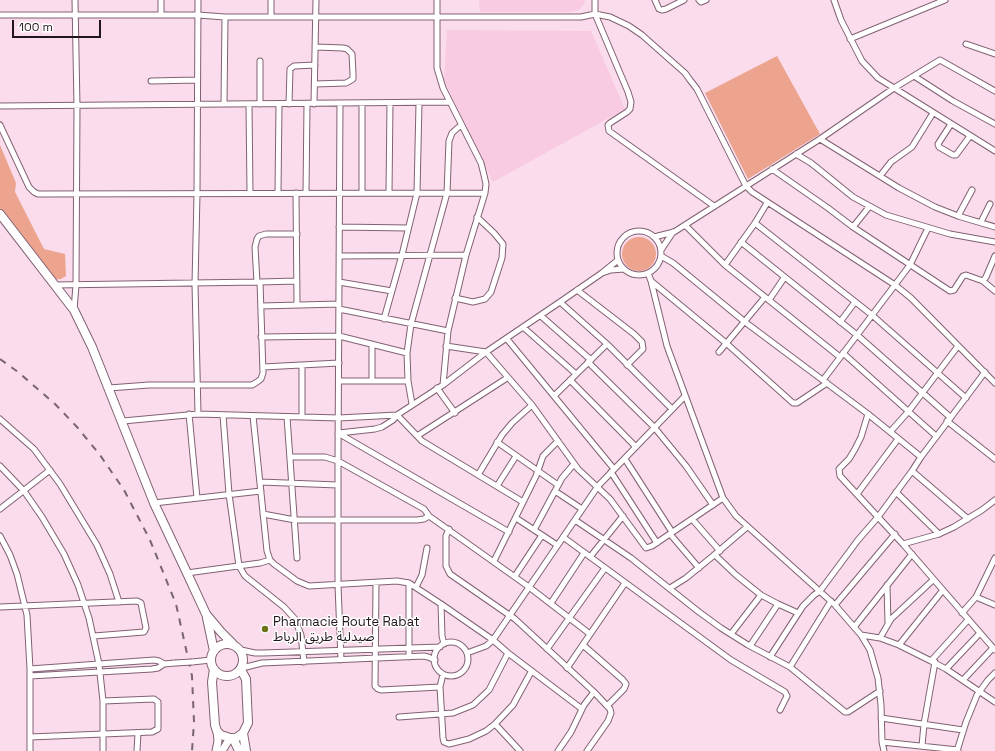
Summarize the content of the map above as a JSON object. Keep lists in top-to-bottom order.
{
  "places": ["Pharmacie Route Rabat صيدلية طريق الرباط"],
  "scale_bar": "100 m"
}
